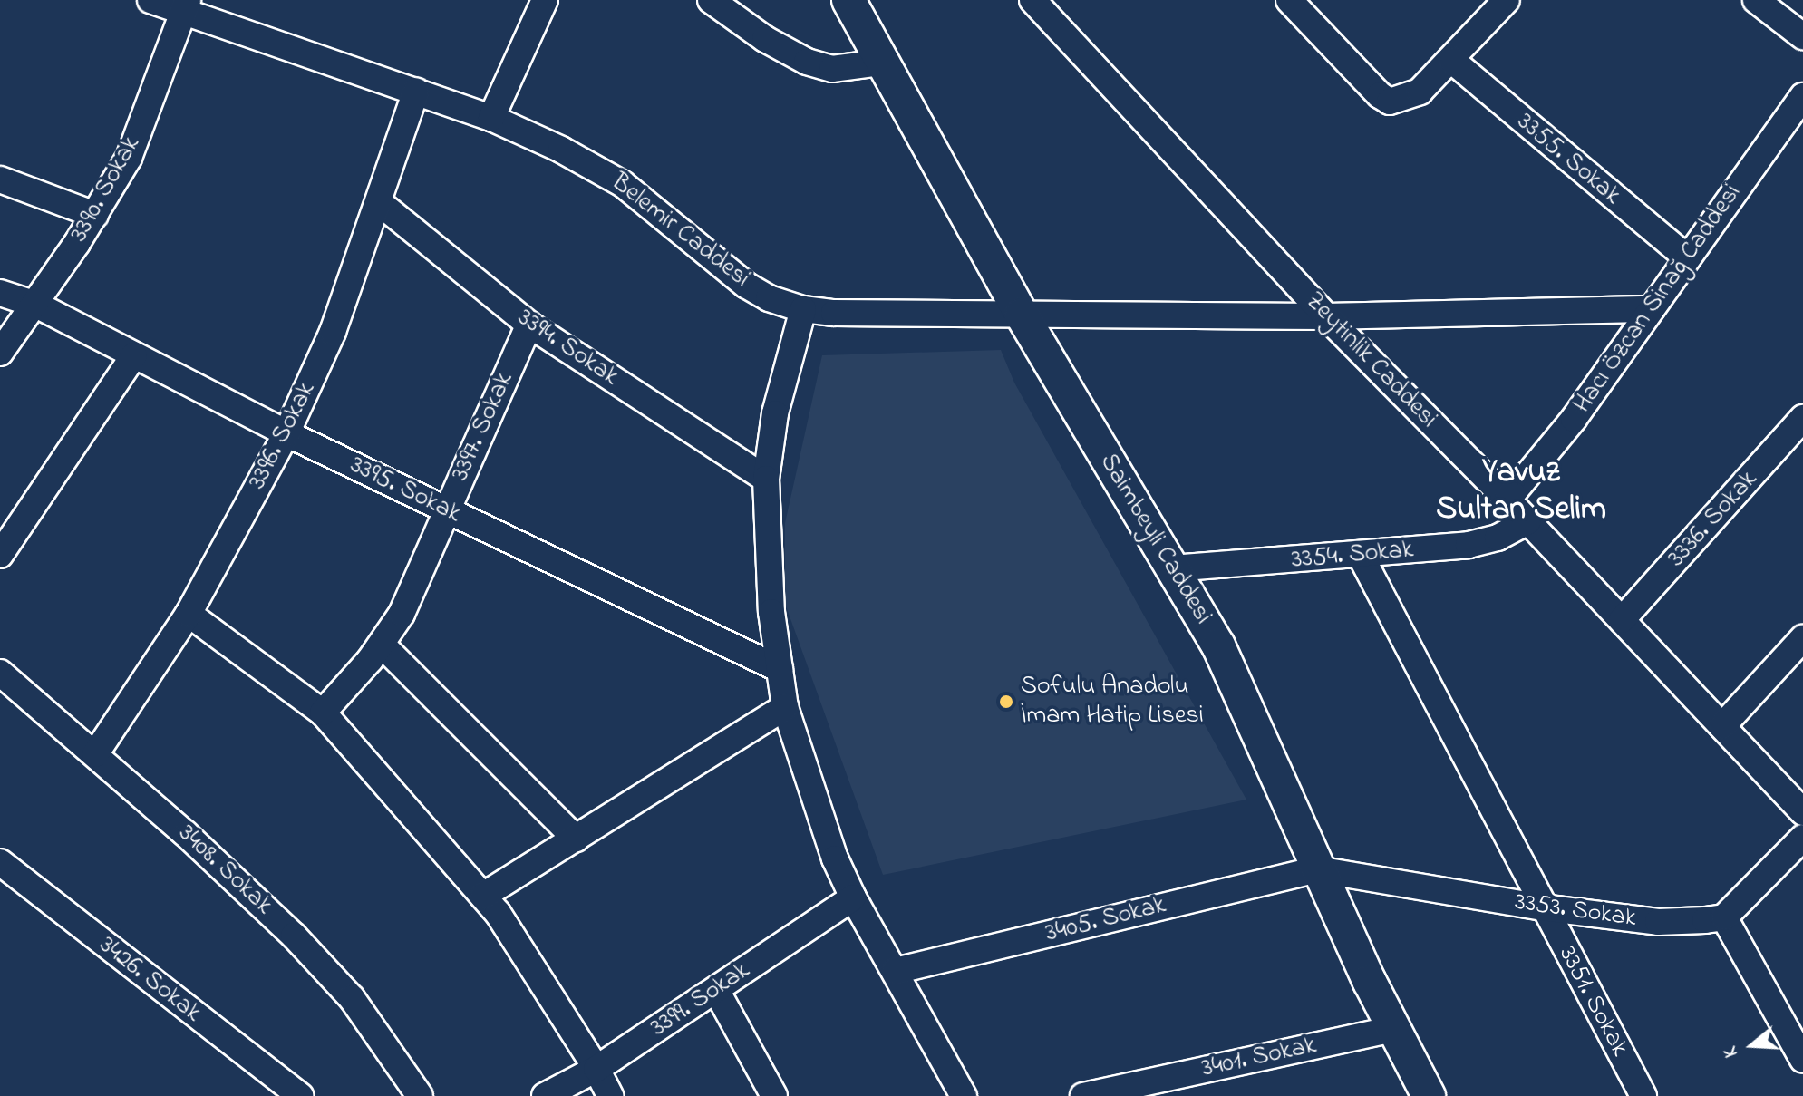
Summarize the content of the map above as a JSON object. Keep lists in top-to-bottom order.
{
  "streets": {
    "main road": ["Saimbeyli Caddesi"],
    "street": [
      "3355. Sokak",
      "3390. Sokak",
      "Belemir Caddesi",
      "Hacı Özcan Sinağ Caddesi",
      "3394. Sokak",
      "Zeytinlik Caddesi",
      "3397. Sokak",
      "3396. Sokak",
      "3395. Sokak",
      "3336. Sokak",
      "3354. Sokak",
      "3408. Sokak",
      "3353. Sokak",
      "3405. Sokak",
      "3426. Sokak",
      "3399. Sokak",
      "3351. Sokak",
      "3401. Sokak"
    ]
  },
  "crossings": [
    ["3355. Sokak", "Hacı Özcan Sinağ Caddesi"],
    ["3390. Sokak", "Belemir Caddesi"],
    ["3390. Sokak", "3395. Sokak"],
    ["Belemir Caddesi", "Hacı Özcan Sinağ Caddesi"],
    ["Belemir Caddesi", "Zeytinlik Caddesi"],
    ["Belemir Caddesi", "3396. Sokak"],
    ["Belemir Caddesi", "Saimbeyli Caddesi"],
    ["Hacı Özcan Sinağ Caddesi", "Zeytinlik Caddesi"],
    ["3394. Sokak", "3397. Sokak"],
    ["3394. Sokak", "3396. Sokak"],
    ["Zeytinlik Caddesi", "3336. Sokak"],
    ["Zeytinlik Caddesi", "3354. Sokak"],
    ["3397. Sokak", "3395. Sokak"],
    ["3396. Sokak", "3395. Sokak"],
    ["3396. Sokak", "3408. Sokak"],
    ["Saimbeyli Caddesi", "3354. Sokak"],
    ["Saimbeyli Caddesi", "3353. Sokak"],
    ["Saimbeyli Caddesi", "3405. Sokak"],
    ["Saimbeyli Caddesi", "3401. Sokak"],
    ["3354. Sokak", "3351. Sokak"],
    ["3353. Sokak", "3405. Sokak"],
    ["3353. Sokak", "3351. Sokak"]
  ],
  "districts": ["Yavuz Sultan Selim"],
  "places": ["Sofulu Anadolu İmam Hatip Lisesi"],
  "north": "left"
}
